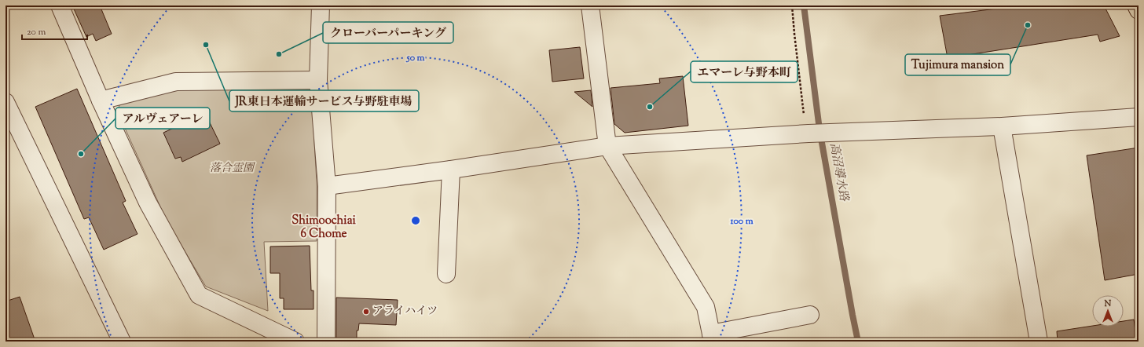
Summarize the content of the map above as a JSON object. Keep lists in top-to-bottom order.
{
  "districts": ["Shimoochiai 6 Chome"],
  "water": ["高沼導水路"],
  "parks": ["落合霊園"],
  "places": [
    "Tujimura mansion",
    "JR東日本運輸サービス与野駐車場",
    "クローバーパーキング",
    "エマーレ与野本町",
    "アルヴェアーレ",
    "アライハイツ"
  ],
  "scale_bar": "20 m",
  "north": "top",
  "rings": ["50 m", "100 m"]
}
